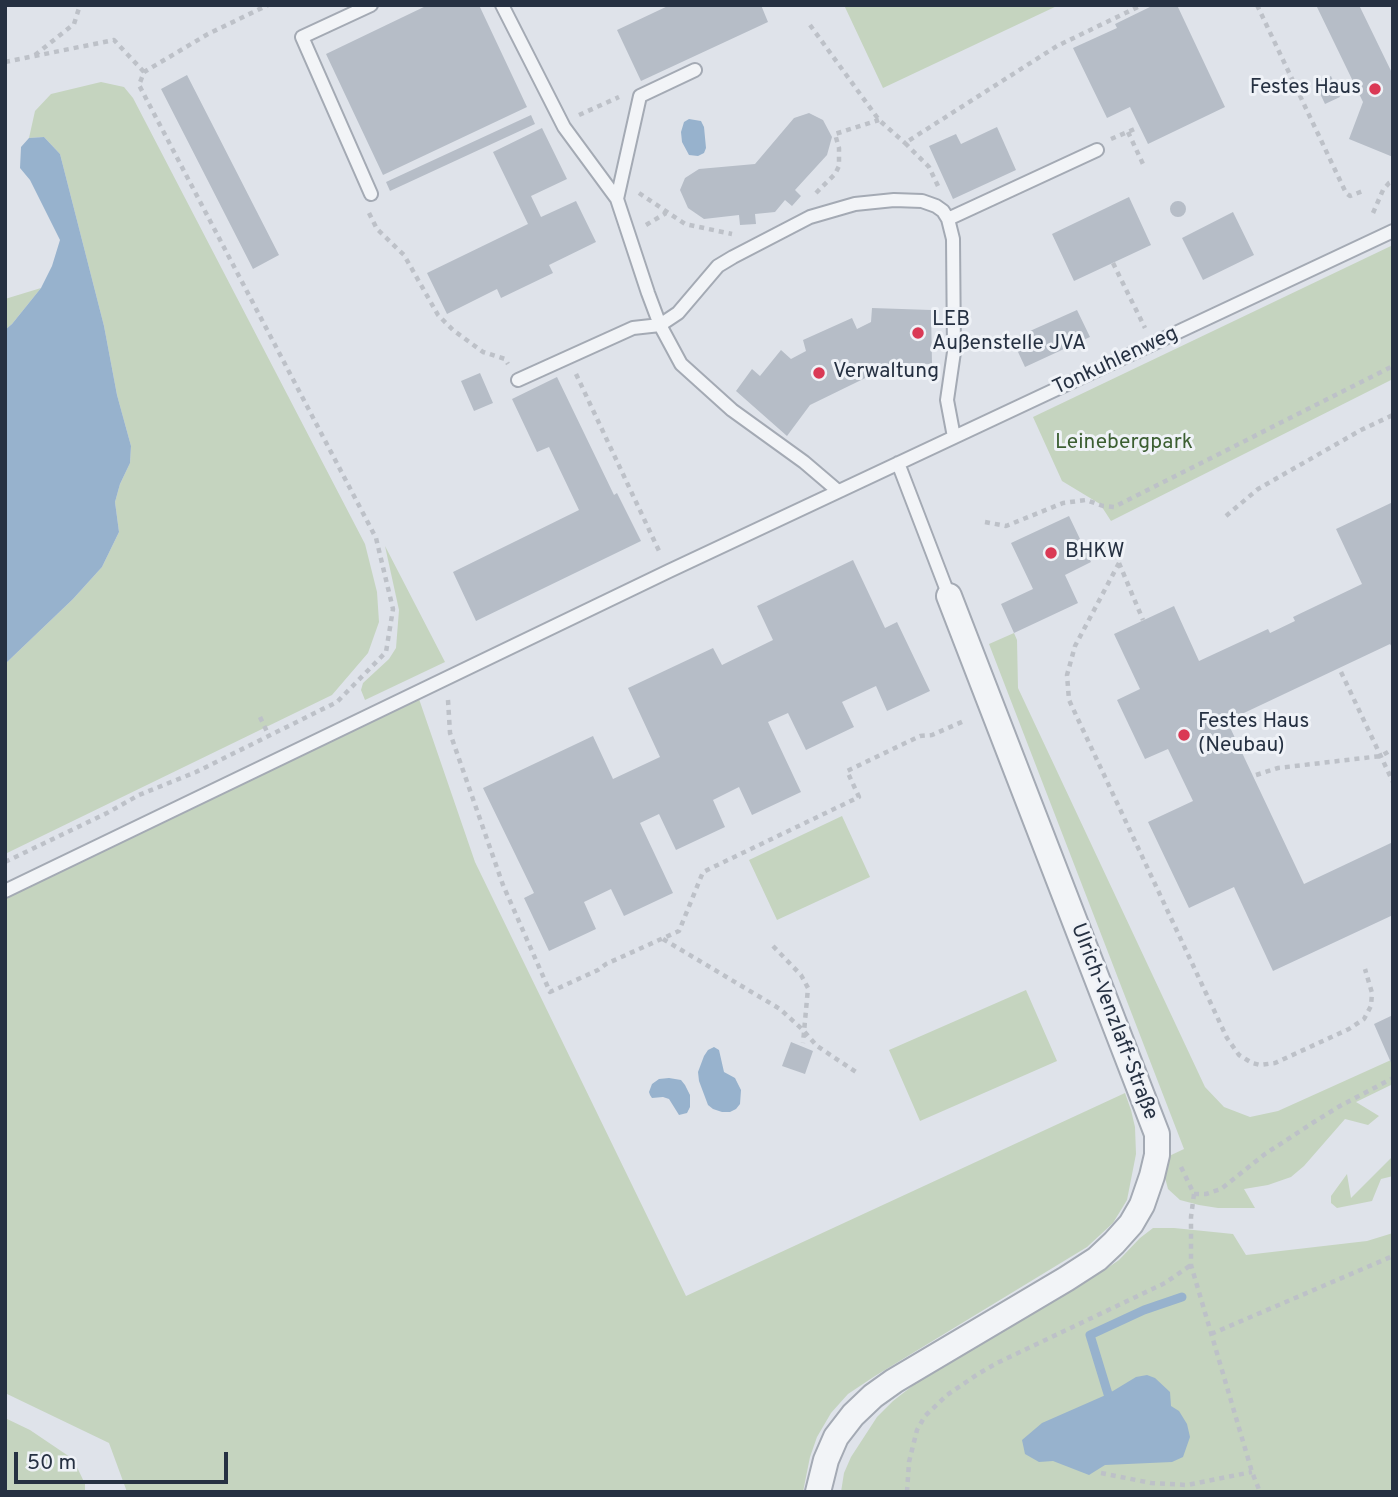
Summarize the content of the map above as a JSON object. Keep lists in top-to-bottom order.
{
  "streets": {
    "street": ["Ulrich-Venzlaff-Straße"],
    "lane": ["Tonkuhlenweg"]
  },
  "crossings": [
    ["Tonkuhlenweg", "Ulrich-Venzlaff-Straße"]
  ],
  "parks": ["Leinebergpark"],
  "places": [
    "Festes Haus",
    "LEB Außenstelle JVA",
    "Verwaltung",
    "BHKW",
    "Festes Haus (Neubau)"
  ],
  "scale_bar": "50 m"
}
